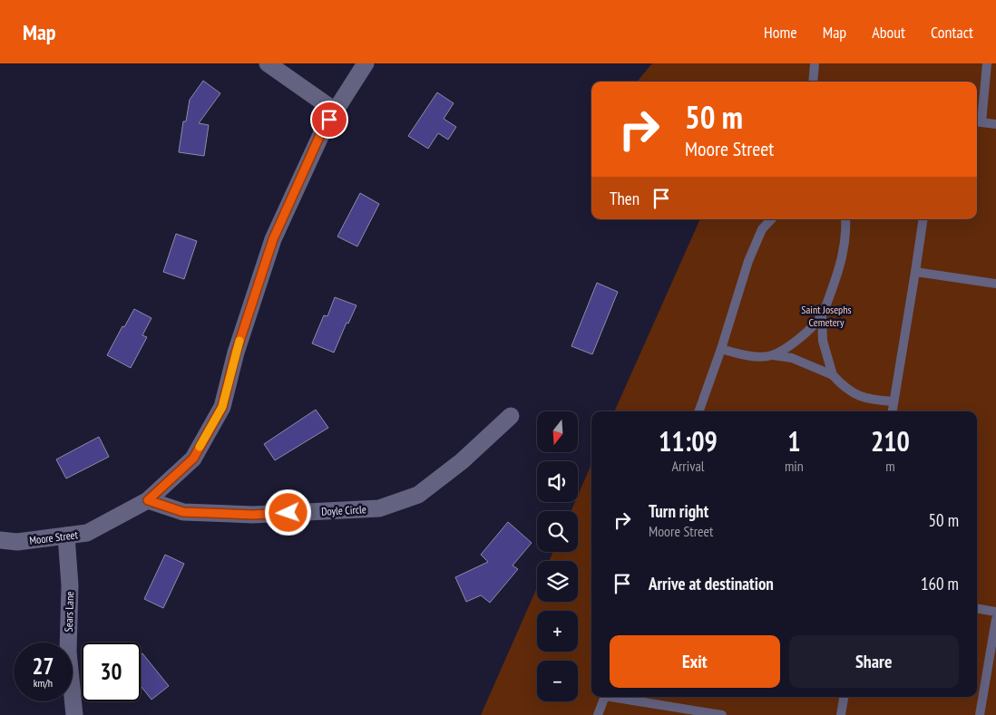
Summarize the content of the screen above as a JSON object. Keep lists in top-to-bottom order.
{
  "streets": {
    "street": ["Doyle Circle", "Moore Street", "Sears Lane"]
  },
  "crossings": [
    ["Doyle Circle", "Moore Street"],
    ["Moore Street", "Sears Lane"]
  ],
  "parks": ["Saint Josephs Cemetery"],
  "north": "bottom",
  "page": {
    "header": "Map",
    "nav": [
      "Home",
      "Map",
      "About",
      "Contact"
    ],
    "turn": ["50 m", "Moore Street"],
    "then": "Then",
    "map_buttons": ["+", "−"],
    "eta": [
      "11:09",
      "Arrival",
      "1",
      "min",
      "210",
      "m"
    ],
    "list": [
      {
        "name": "Turn right",
        "note": "Moore Street",
        "value": "50 m"
      },
      {
        "name": "Arrive at destination",
        "value": "160 m"
      }
    ],
    "buttons": ["Exit", "Share"],
    "speed": "27 km/h",
    "limit": "30"
  }
}
